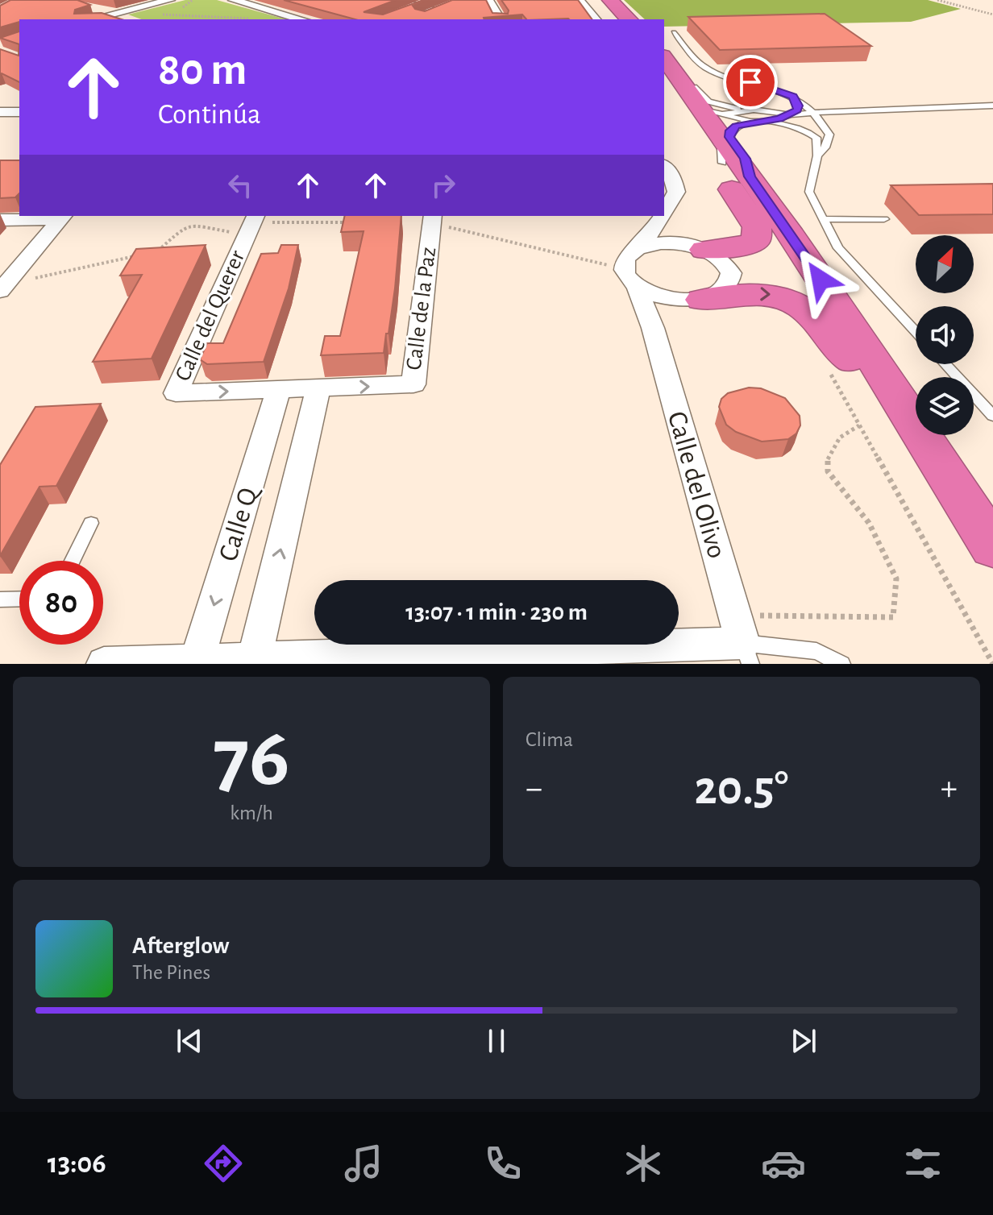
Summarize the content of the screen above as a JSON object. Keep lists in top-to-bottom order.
{
  "streets": {
    "street": [
      "Calle de la Paz",
      "Calle del Querer",
      "Calle del Olivo",
      "Calle Q"
    ]
  },
  "crossings": [
    ["Calle de la Paz", "Calle del Querer"],
    ["Calle de la Paz", "Calle Q"],
    ["Calle del Querer", "Calle Q"]
  ],
  "north": "top right",
  "page": {
    "turn": ["80 m", "Continúa"],
    "limit": "80",
    "trip": "13:07 · 1 min · 230 m",
    "tile": [
      ["76", "km/h"],
      "Clima"
    ],
    "heat": ["−", "20.5°", "+"],
    "song": ["Afterglow", "The Pines"],
    "tabs": "13:06"
  }
}
